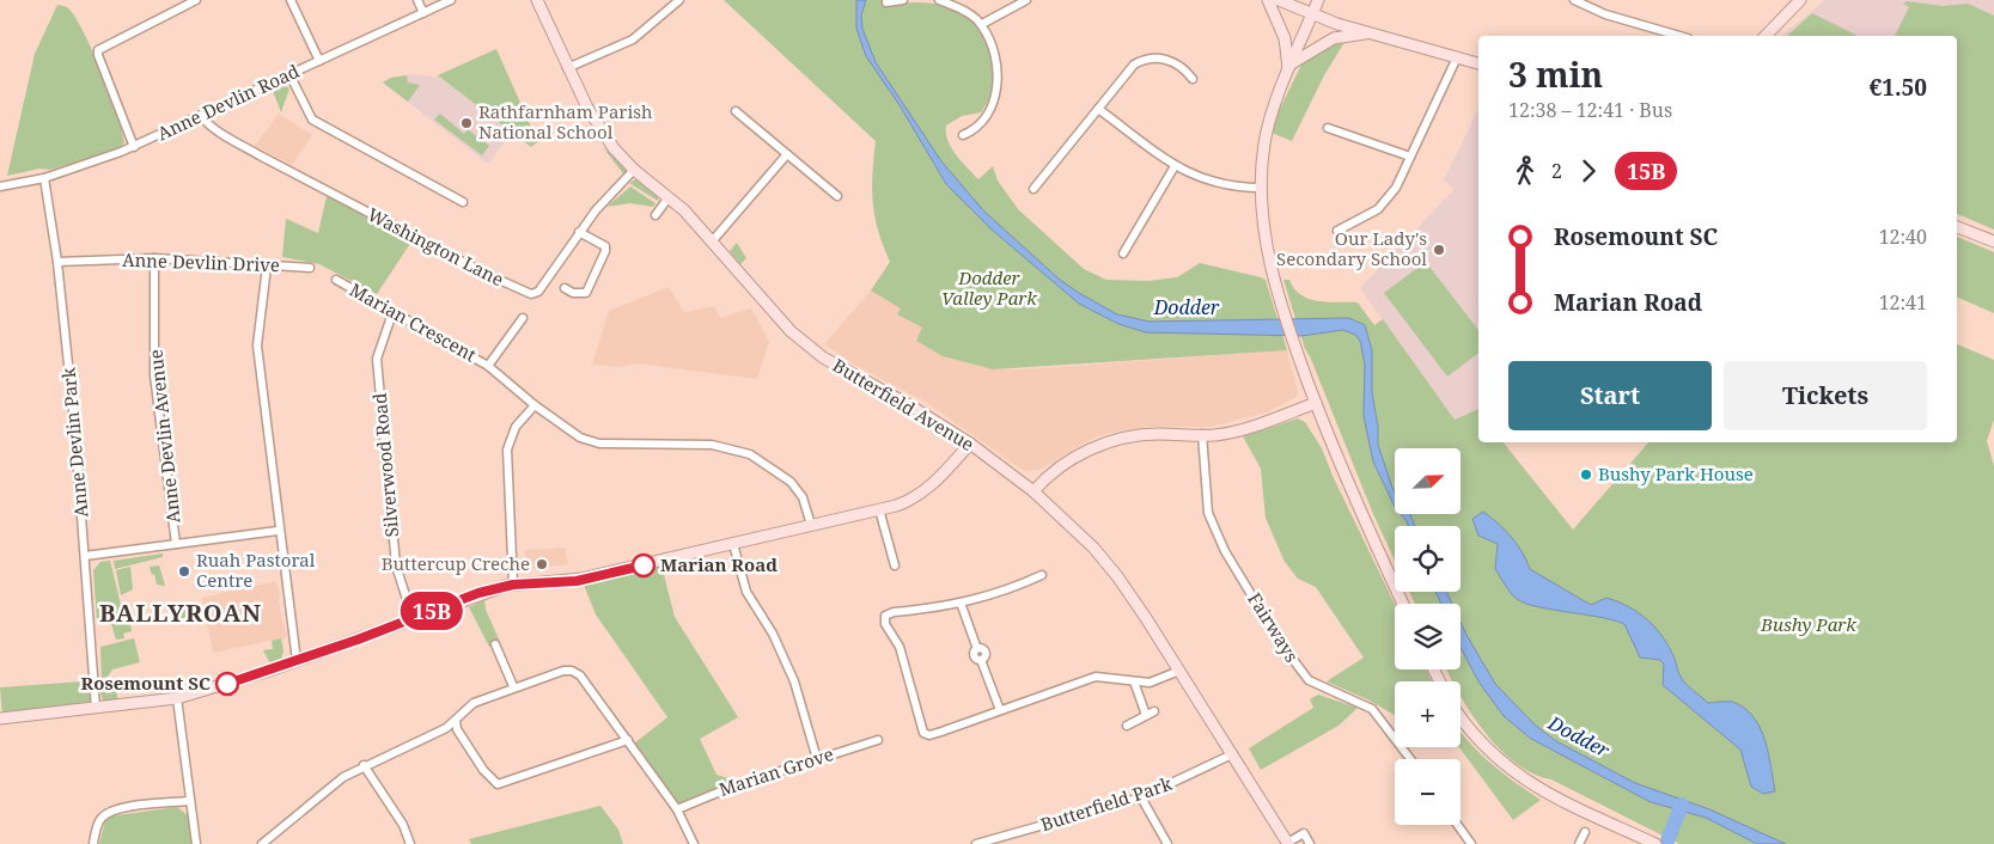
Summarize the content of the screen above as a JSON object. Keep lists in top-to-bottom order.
{
  "streets": {
    "main road": ["Butterfield Avenue"],
    "street": [
      "Anne Devlin Road",
      "Washington Lane",
      "Anne Devlin Drive",
      "Marian Crescent",
      "Anne Devlin Avenue",
      "Anne Devlin Park",
      "Silverwood Road",
      "Fairways",
      "Marian Grove",
      "Butterfield Park"
    ]
  },
  "crossings": [
    ["Anne Devlin Road", "Washington Lane"],
    ["Anne Devlin Road", "Anne Devlin Park"],
    ["Washington Lane", "Butterfield Avenue"],
    ["Anne Devlin Drive", "Anne Devlin Avenue"],
    ["Anne Devlin Drive", "Anne Devlin Park"],
    ["Marian Crescent", "Silverwood Road"],
    ["Butterfield Avenue", "Butterfield Park"]
  ],
  "districts": ["BALLYROAN"],
  "water": ["Dodder"],
  "parks": ["Dodder Valley Park", "Bushy Park"],
  "places": [
    "Rathfarnham Parish National School",
    "Our Lady's Secondary School",
    "Bushy Park House",
    "Buttercup Creche",
    "Marian Road",
    "Ruah Pastoral Centre",
    "Rosemount SC"
  ],
  "lines": ["bus line 15B"],
  "north": "top right",
  "page": {
    "on_map": "15B",
    "heading": ["3 min", "12:38 – 12:41 · Bus", "€1.50"],
    "legs": ["2", "15B"],
    "list": [
      {
        "name": "Rosemount SC",
        "value": "12:40"
      },
      {
        "name": "Marian Road",
        "value": "12:41"
      }
    ],
    "buttons": ["Start", "Tickets"],
    "map_buttons": ["+", "−"]
  }
}
